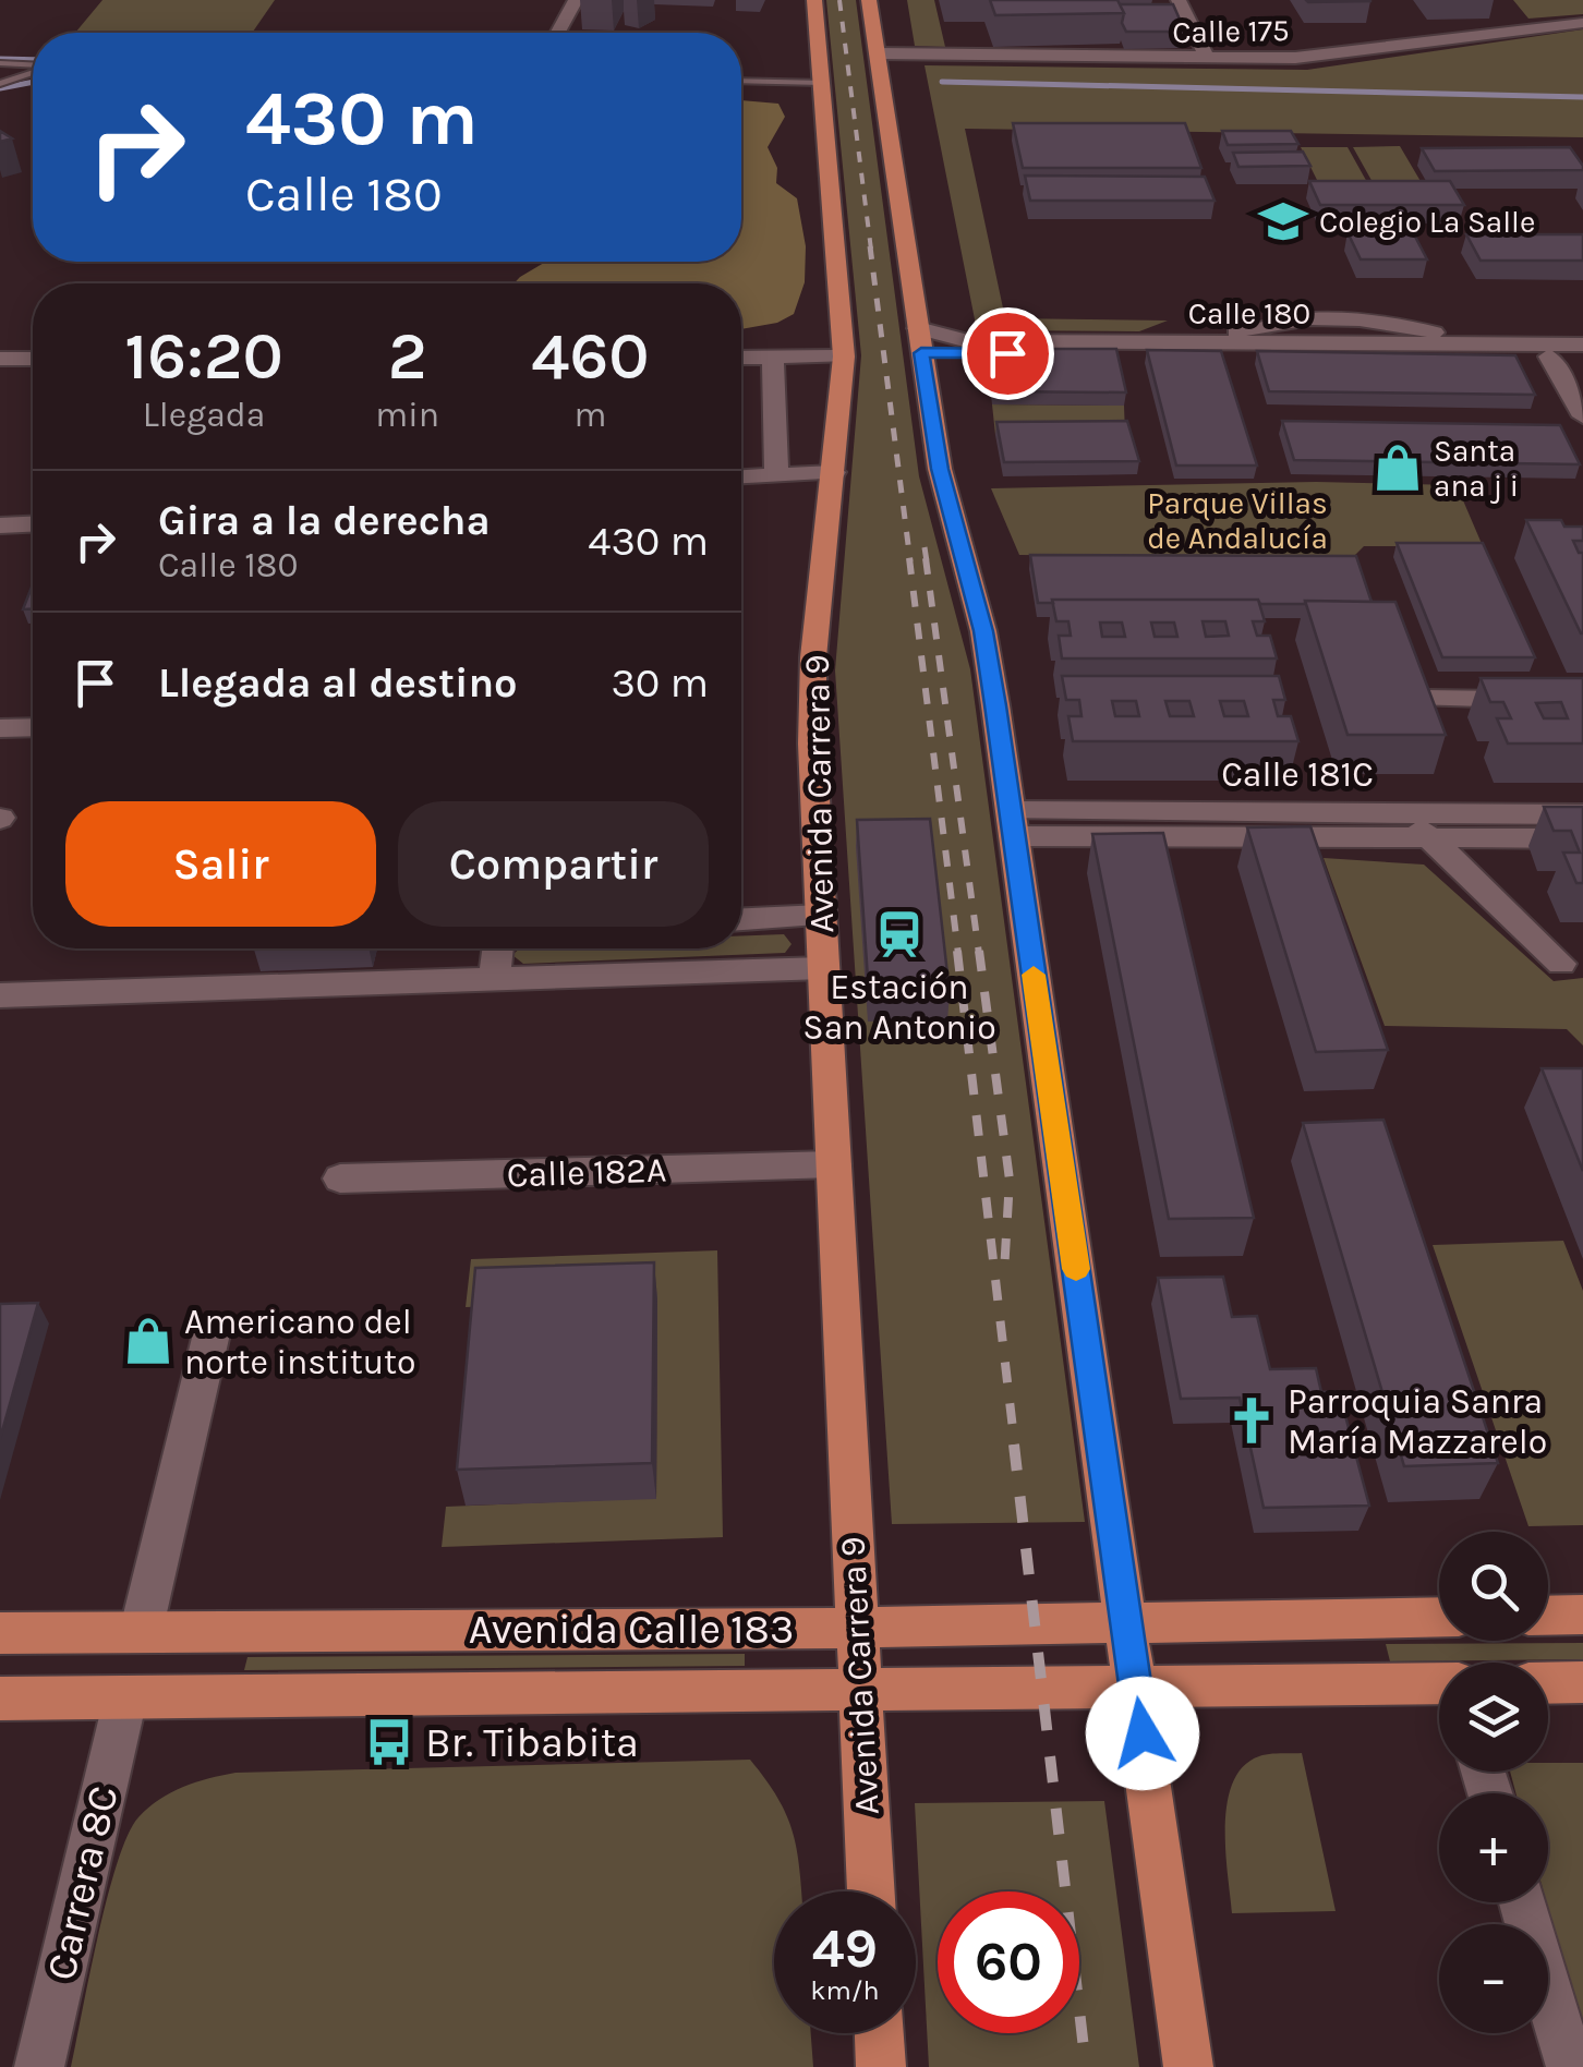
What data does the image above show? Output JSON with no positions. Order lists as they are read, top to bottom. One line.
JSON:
{"streets":{"main road":["Avenida Carrera 9","Avenida Calle 183"],"street":["Calle 175","Calle 180","Calle 181C","Calle 182A","Carrera 8C"]},"crossings":[["Avenida Carrera 9","Calle 182A"],["Avenida Carrera 9","Avenida Calle 183"],["Avenida Calle 183","Carrera 8C"]],"parks":["Parque Villas de Andalucía"],"places":{"school or university":["Colegio La Salle"],"shop":["Santa ana j i","Americano del norte instituto"],"station":["Estación San Antonio"],"church":["Parroquia Sanra María Mazzarelo"],"bus stop":["Br. Tibabita"]},"page":{"turn":["430 m","Calle 180"],"eta":["16:20","Llegada","2","min","460","m"],"list":[{"name":"Gira a la derecha","note":"Calle 180","value":"430 m"},{"name":"Llegada al destino","value":"30 m"}],"buttons":["Salir","Compartir"],"map_buttons":["+","−"],"speed":"49 km/h","limit":"60"}}
